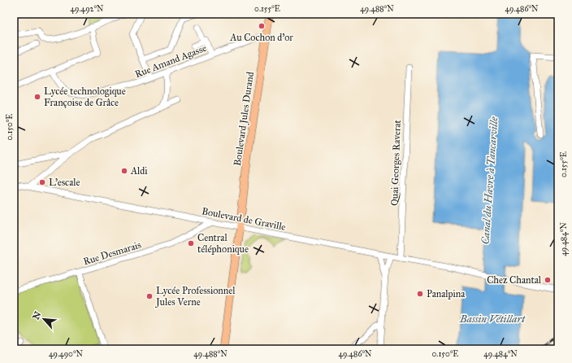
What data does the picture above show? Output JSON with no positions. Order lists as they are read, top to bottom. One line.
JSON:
{"streets":{"main road":["Boulevard Jules Durand"],"street":["Rue Amand Agasse","Quai Georges Raverat","Boulevard de Graville","Rue Desmarais"]},"crossings":[["Rue Amand Agasse","Boulevard Jules Durand"],["Boulevard Jules Durand","Boulevard de Graville"],["Quai Georges Raverat","Boulevard de Graville"],["Boulevard de Graville","Rue Desmarais"]],"water":["Canal du Havre à Tancarville","Bassin Vétillart"],"places":["Au Cochon d'or","Lycée technologique Françoise de Grâce","Aldi","L'escale","Central téléphonique","Chez Chantal","Panalpina","Lycée Professionnel Jules Verne"],"north":"top left","coordinates":["49.492°N","0.155°E","49.488°N","49.486°N","0.150°E","49.484°N","49.490°N"]}
